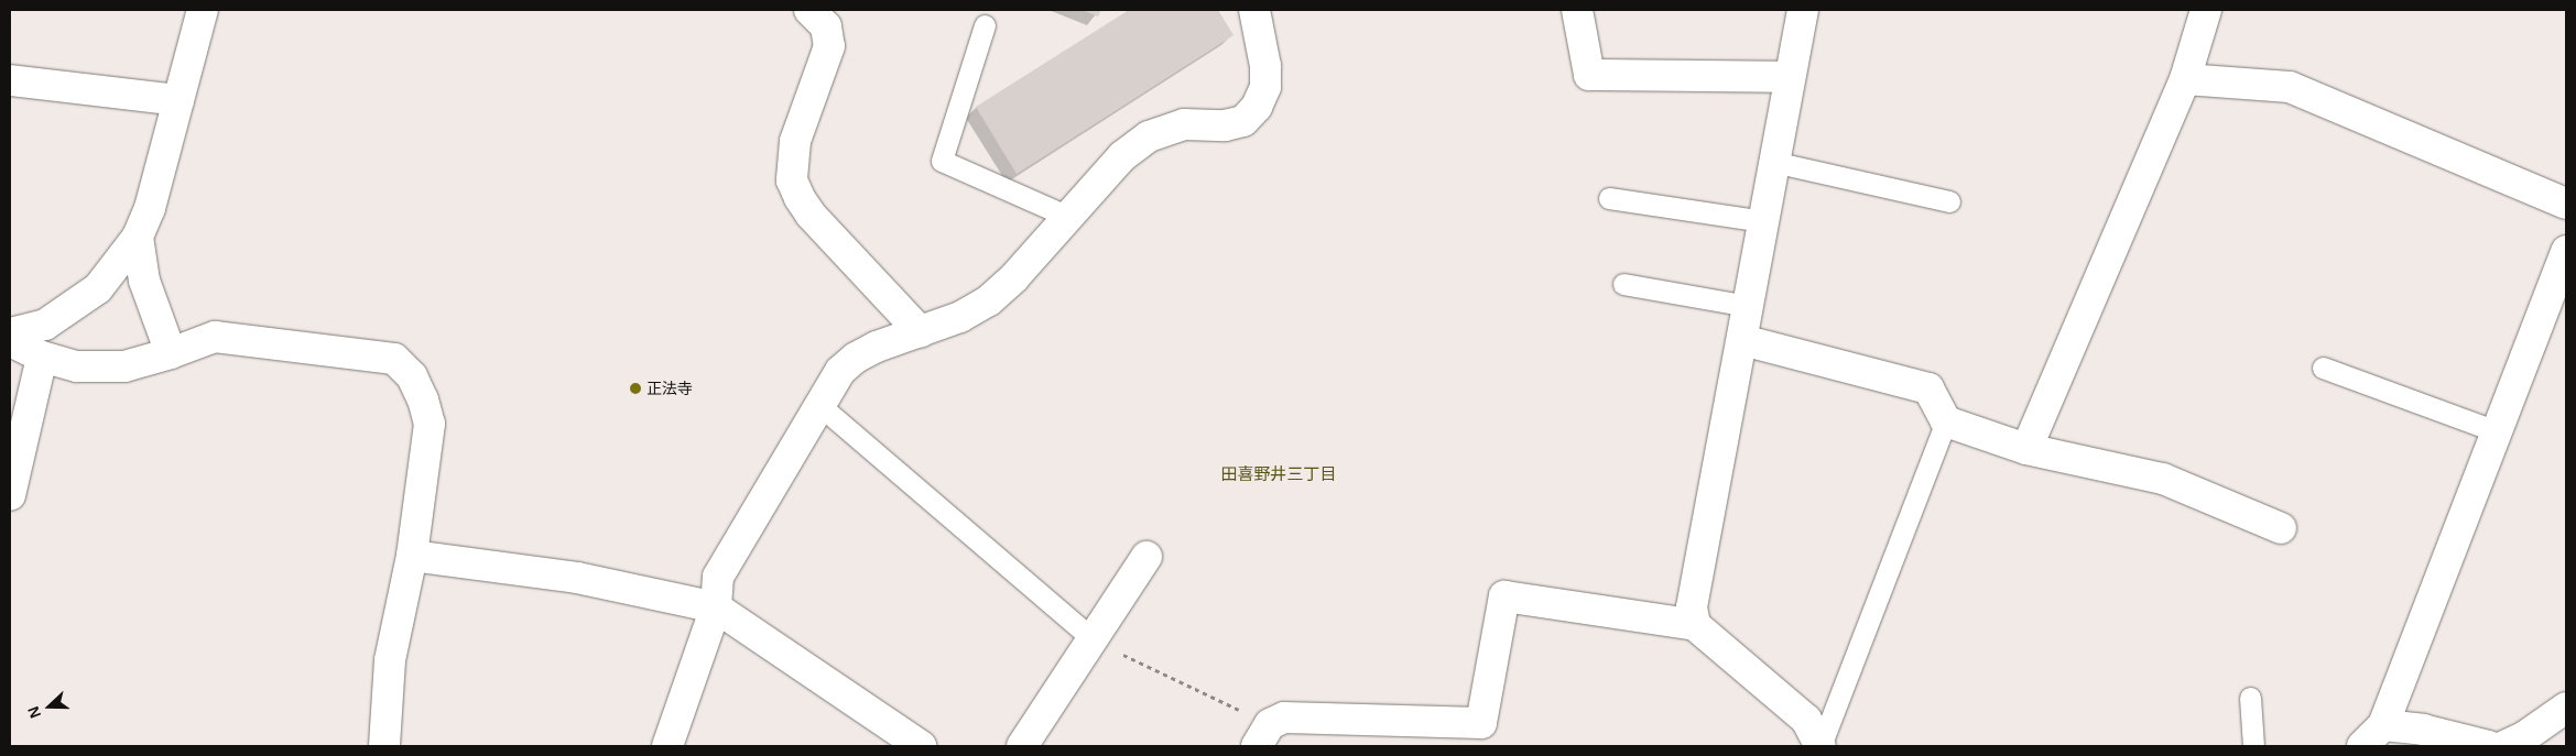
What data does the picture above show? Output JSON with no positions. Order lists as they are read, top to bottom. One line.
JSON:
{"districts":["田喜野井三丁目"],"places":["正法寺"],"north":"left"}
